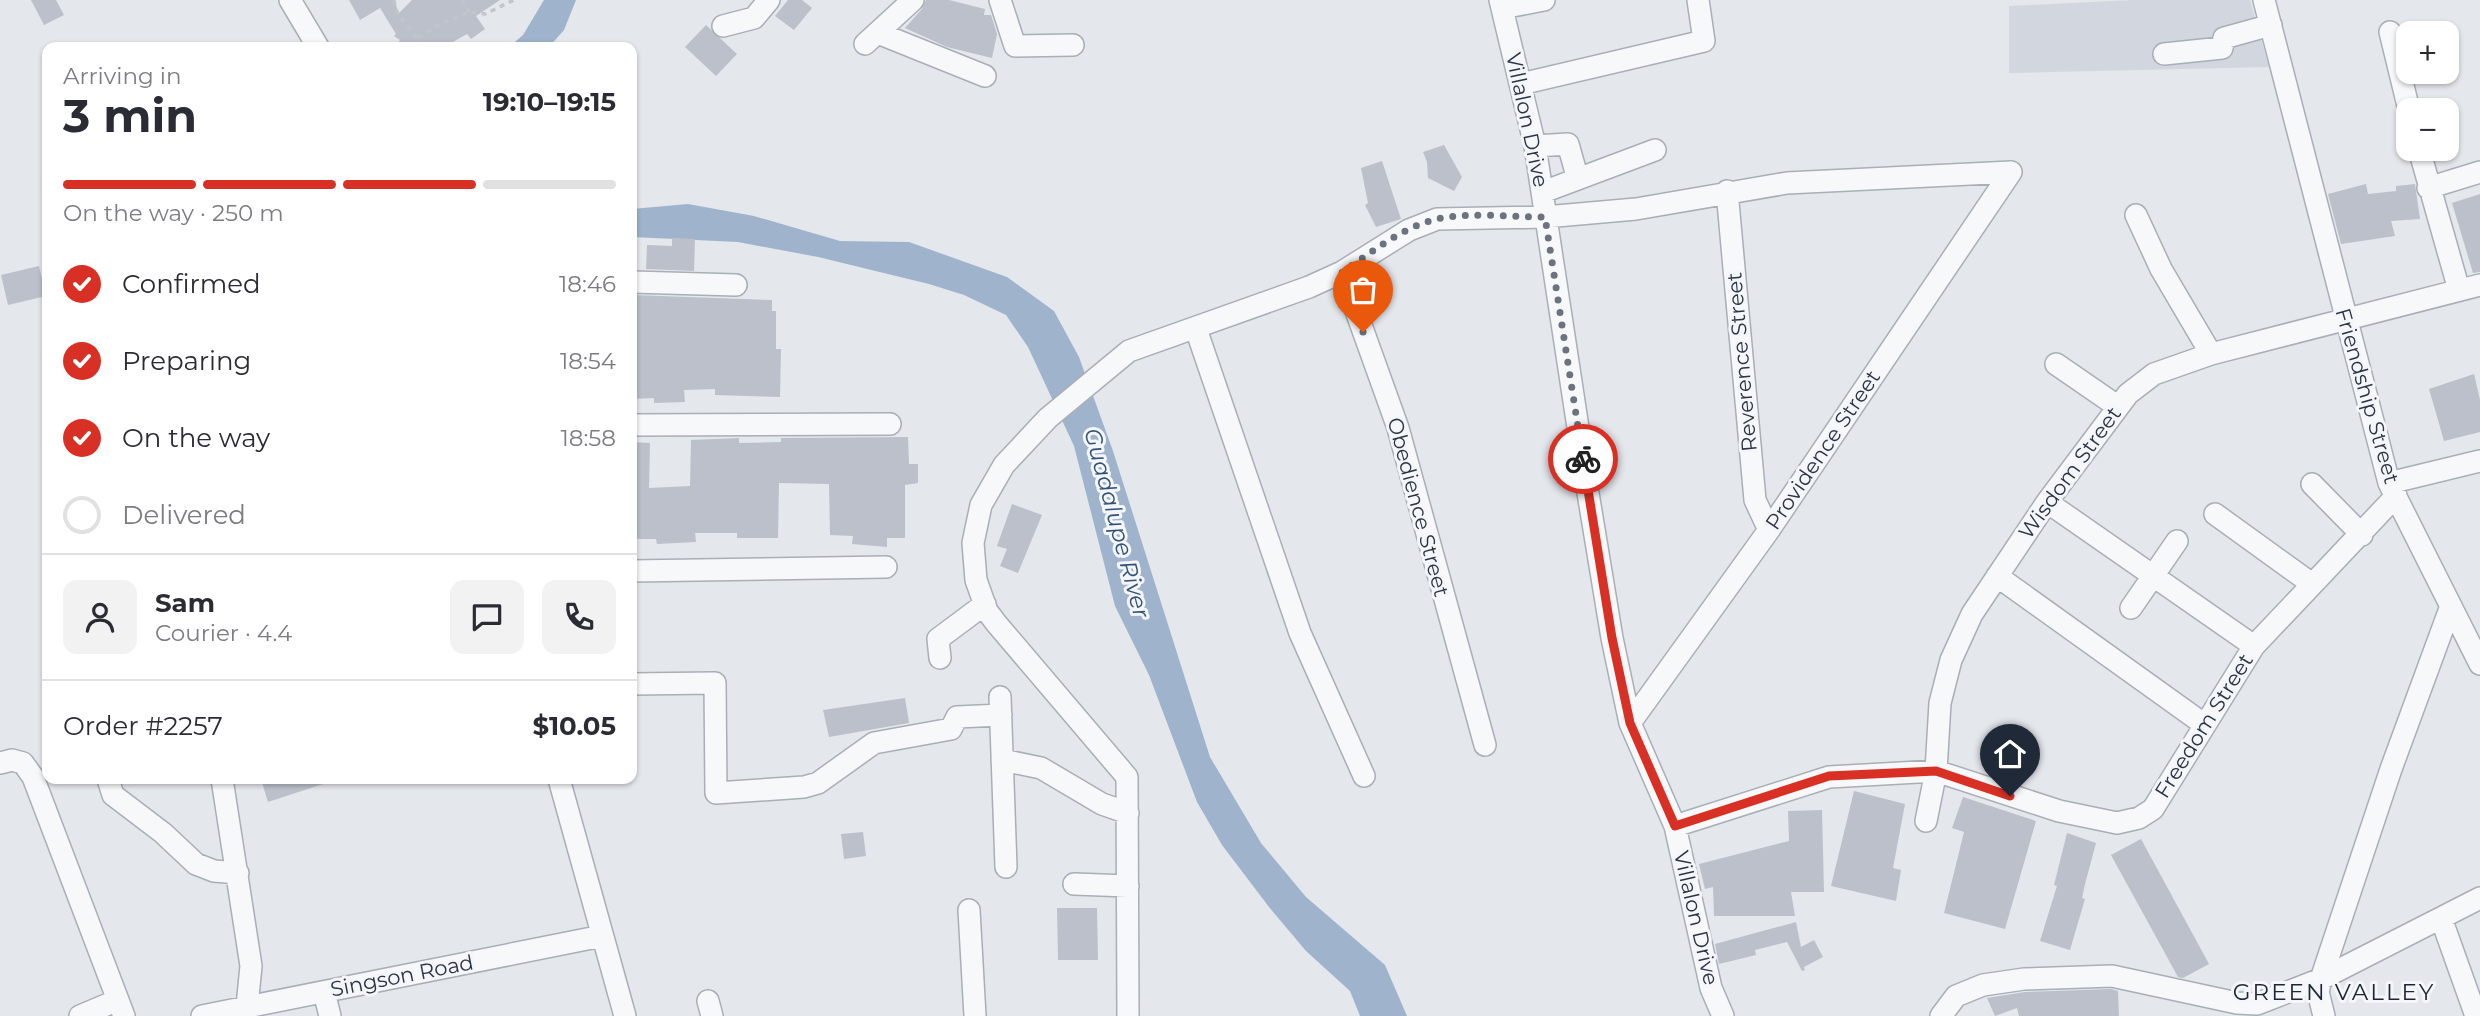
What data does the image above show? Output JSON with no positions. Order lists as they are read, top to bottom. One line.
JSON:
{"streets":{"street":["Villalon Drive","Reverence Street","Friendship Street","Providence Street","Wisdom Street","Obedience Street","Freedom Street","Singson Road"]},"crossings":[["Villalon Drive","Providence Street"],["Villalon Drive","Freedom Street"],["Reverence Street","Providence Street"],["Friendship Street","Wisdom Street"],["Friendship Street","Freedom Street"],["Wisdom Street","Freedom Street"]],"districts":["GREEN VALLEY"],"water":["Guadalupe River"],"page":{"map_buttons":["+","−"],"heading":["3 min","Arriving in","19:10–19:15"],"panel":["Sam","Courier · 4.4","Order #2257","$10.05"],"bar":"On the way · 250 m","list":[["Confirmed","18:46"],["Preparing","18:54"],["On the way","18:58"],"Delivered"]}}
